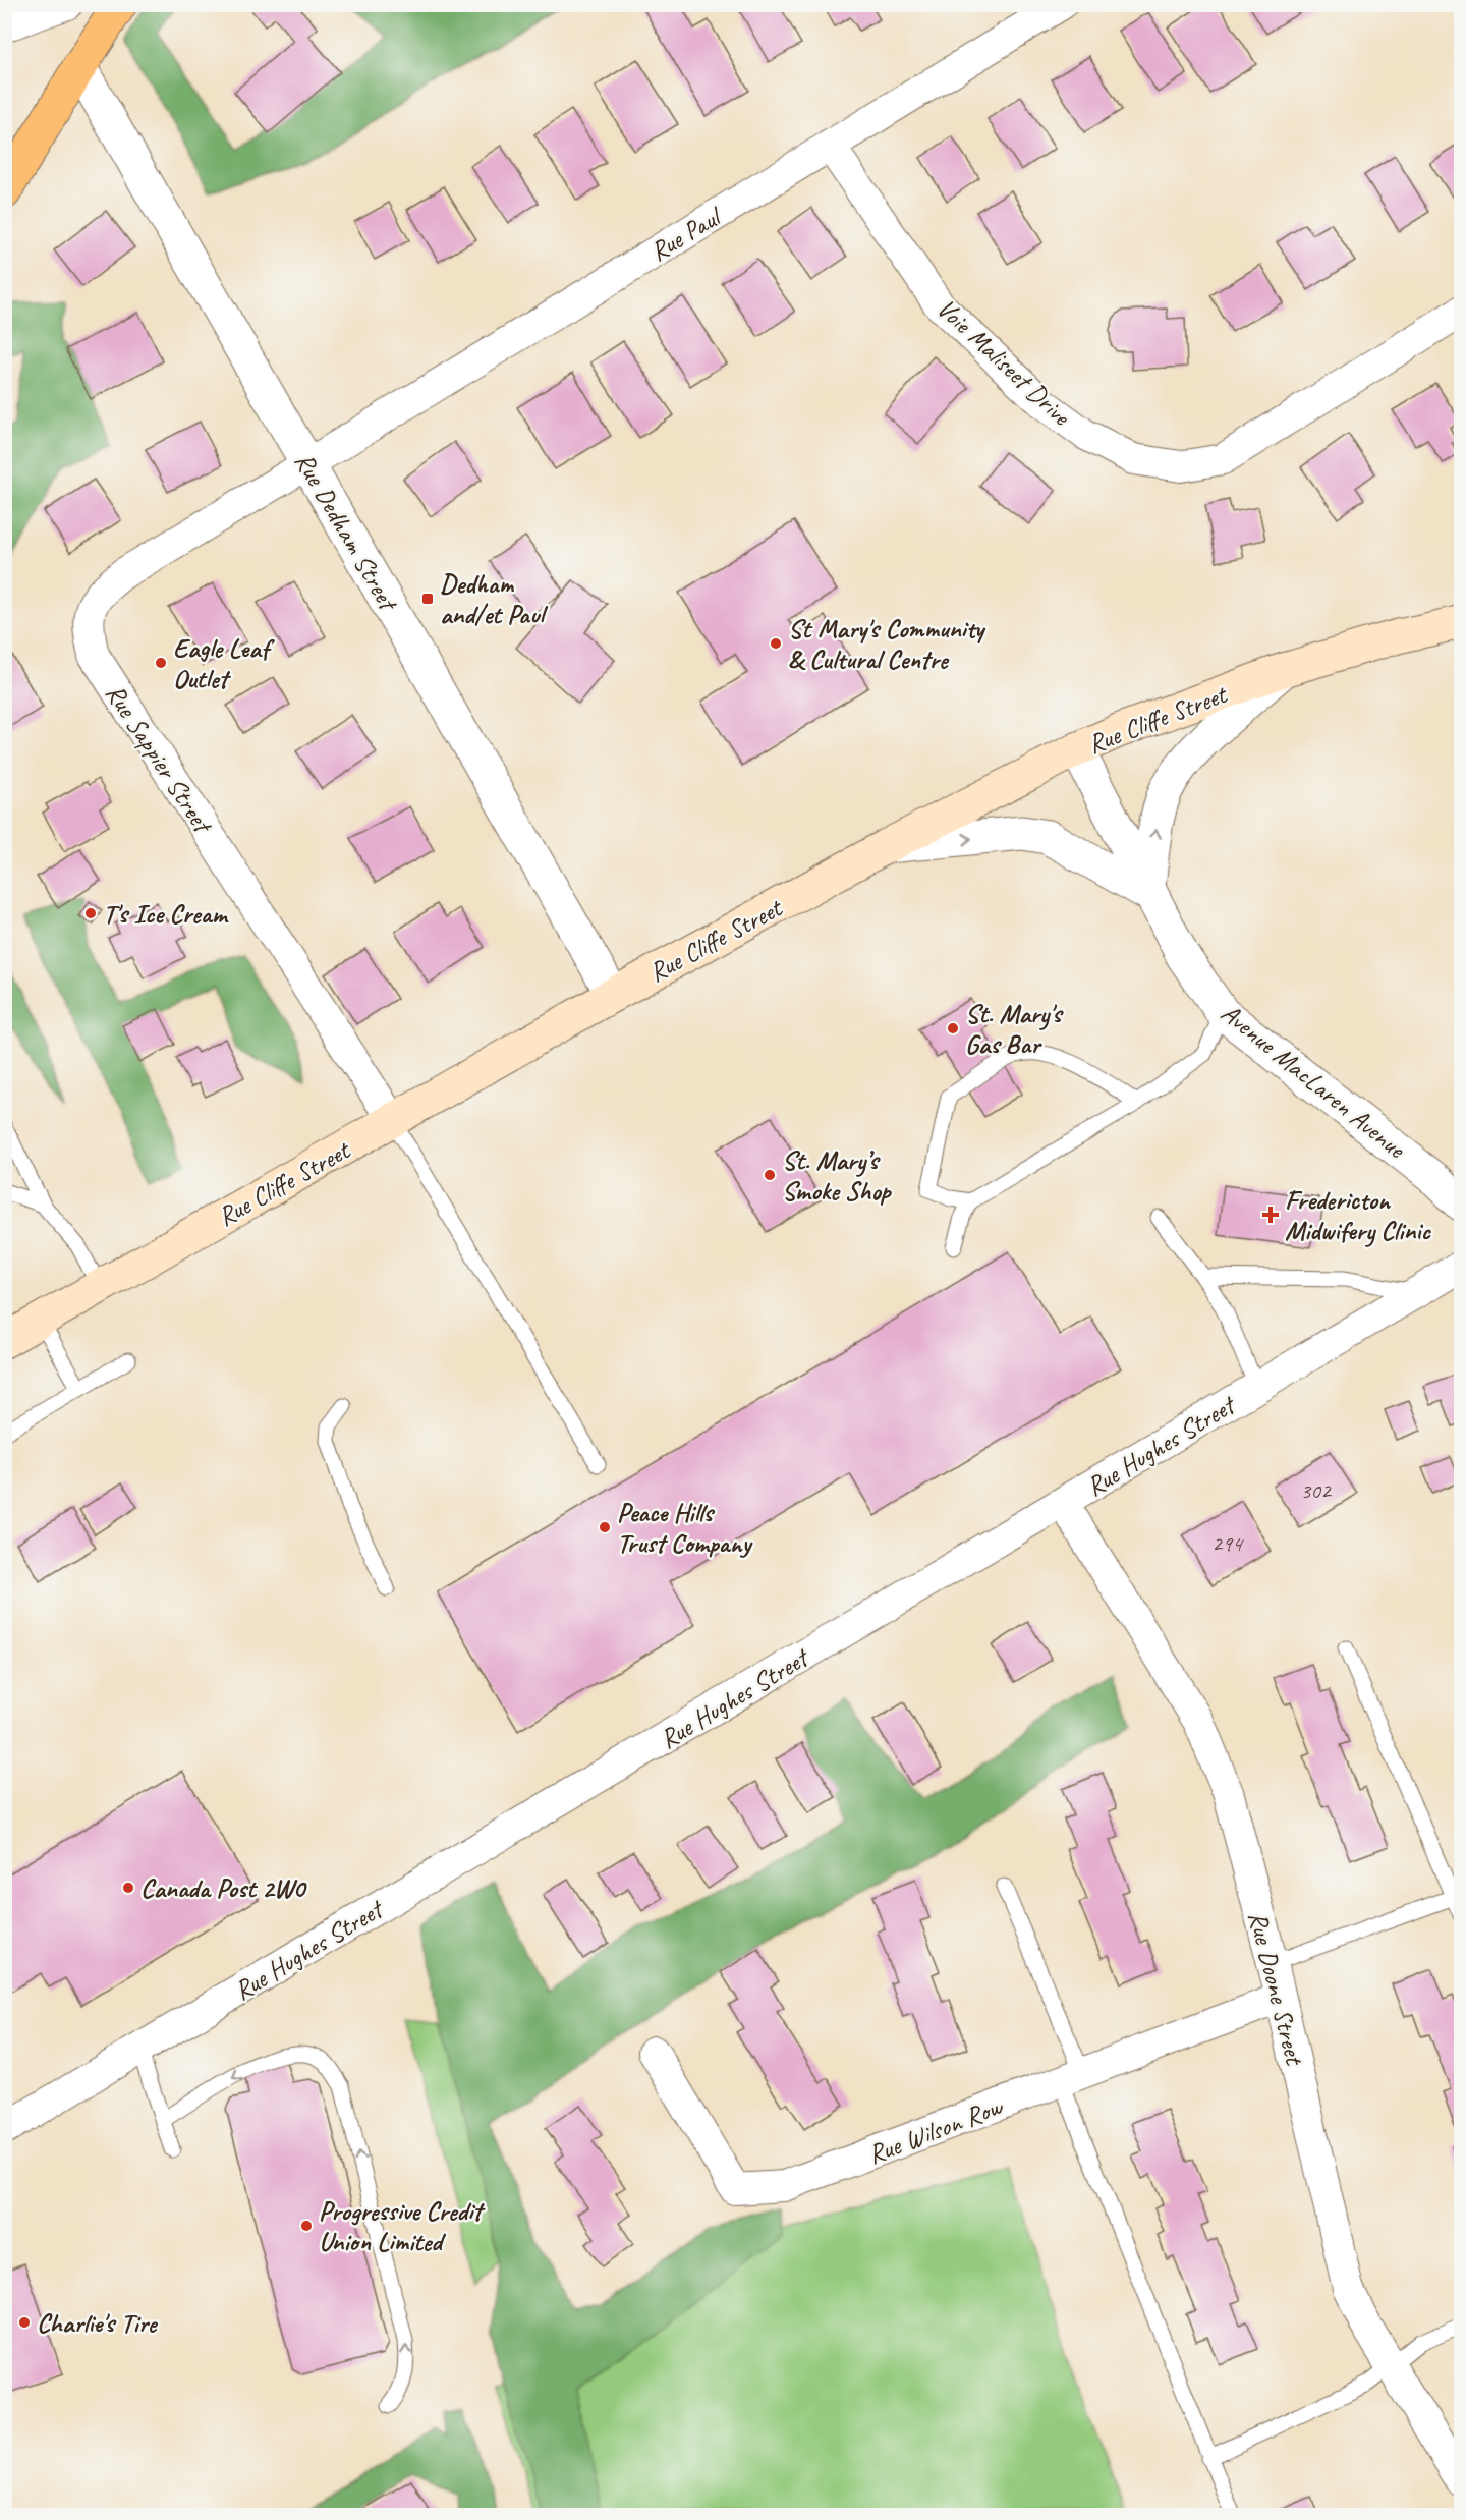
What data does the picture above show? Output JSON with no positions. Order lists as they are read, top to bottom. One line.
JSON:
{"streets":{"main road":["Rue Cliffe Street"],"street":["Rue Paul","Voie Maliseet Drive","Rue Dedham Street","Rue Sappier Street","Avenue MacLaren Avenue","Rue Hughes Street","Rue Doone Street","Rue Wilson Row"]},"crossings":[["Rue Paul","Voie Maliseet Drive"],["Rue Paul","Rue Dedham Street"],["Rue Paul","Rue Sappier Street"],["Rue Dedham Street","Rue Cliffe Street"],["Rue Dedham Street","Rue Sappier Street"],["Rue Cliffe Street","Rue Sappier Street"],["Rue Cliffe Street","Avenue MacLaren Avenue"],["Rue Hughes Street","Rue Doone Street"],["Rue Doone Street","Rue Wilson Row"]],"places":{"transit":["Dedham and/et Paul"],"other":["St Mary's Community & Cultural Centre","Eagle Leaf Outlet","T's Ice Cream","St. Mary's Gas Bar","St. Mary’s Smoke Shop","Peace Hills Trust Company","Canada Post 2W0","Progressive Credit Union Limited","Charlie's Tire"],"health":["Fredericton Midwifery Clinic"]},"house_numbers":["302","294"]}
